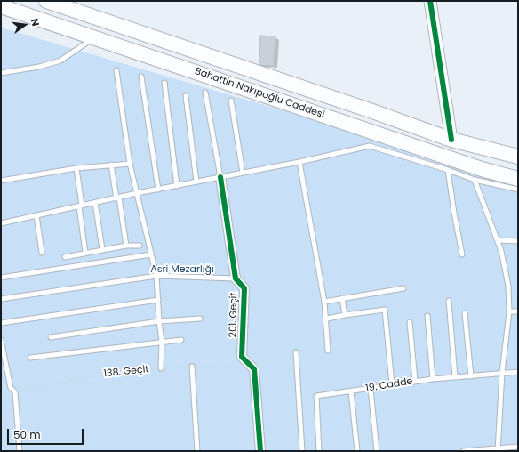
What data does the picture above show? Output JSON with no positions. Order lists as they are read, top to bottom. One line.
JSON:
{"streets":{"main road":["Bahattin Nakıpoğlu Caddesi"],"street":["201. Geçit"],"lane":["19. Cadde"],"path":["138. Geçit"]},"crossings":[["201. Geçit","138. Geçit"]],"parks":["Asri Mezarlığı"],"scale_bar":"50 m","north":"right"}
